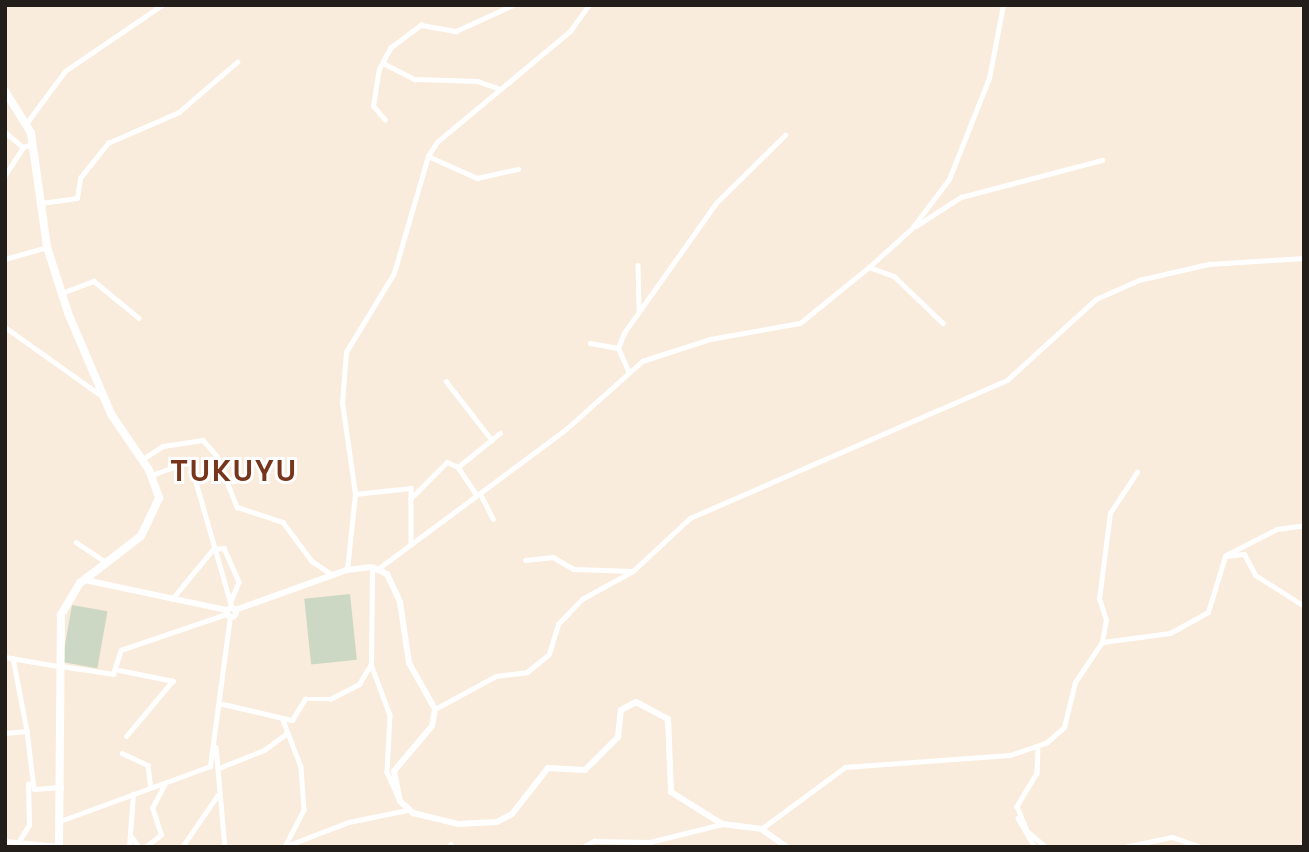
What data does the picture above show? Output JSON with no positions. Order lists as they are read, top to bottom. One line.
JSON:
{"districts":["TUKUYU"]}
